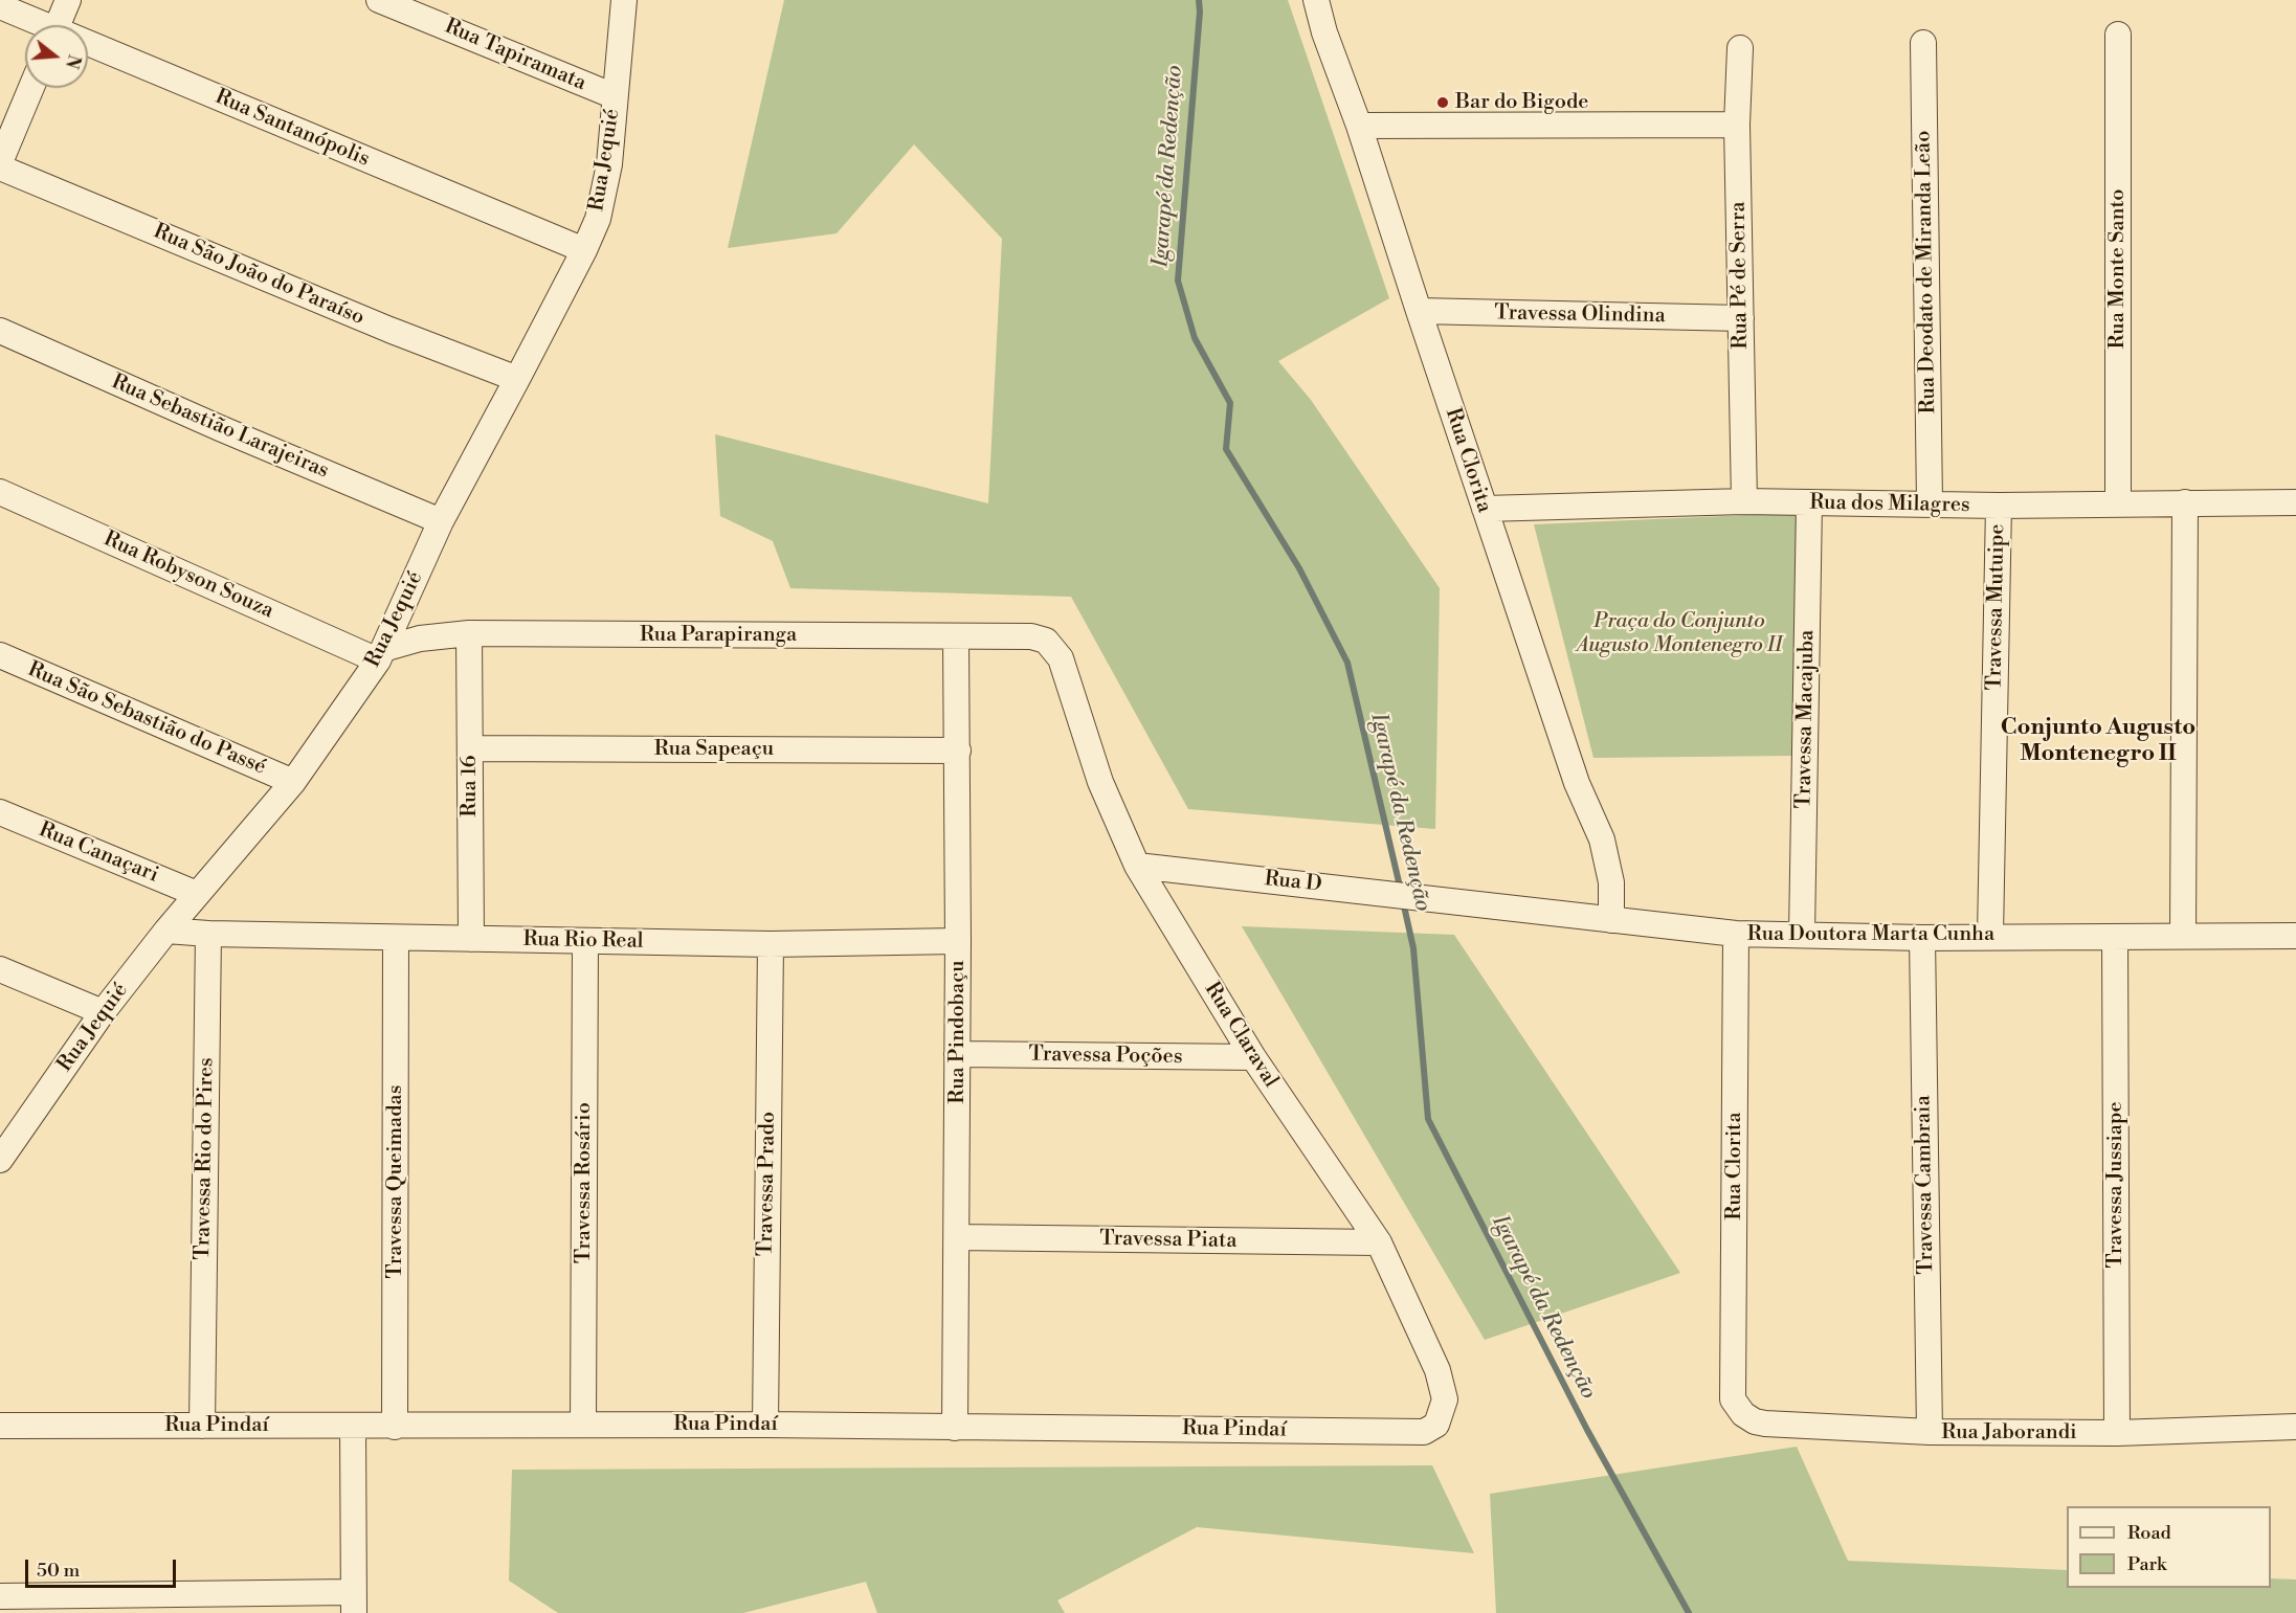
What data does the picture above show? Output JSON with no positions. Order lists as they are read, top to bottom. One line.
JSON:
{"streets":{"street":["Rua Tapiramata","Rua Santanópolis","Rua Jequié","Rua Monte Santo","Rua Deodato de Miranda Leão","Rua São João do Paraíso","Rua Pé de Serra","Travessa Olindina","Rua Sebastião Larajeiras","Rua Clorita","Rua dos Milagres","Rua Robyson Souza","Travessa Mutuipe","Rua Parapiranga","Rua São Sebastião do Passé","Travessa Macajuba","Rua Sapeaçu","Rua 16","Rua Canaçari","Rua D","Rua Doutora Marta Cunha","Rua Rio Real","Rua Pindobaçu","Rua Claraval","Travessa Poções","Travessa Rio do Pires","Travessa Queimadas","Travessa Rosário","Travessa Prado","Travessa Cambraia","Travessa Jussiape","Travessa Piata","Rua Pindaí","Rua Jaborandi"]},"crossings":[["Rua Tapiramata","Rua Jequié"],["Rua Santanópolis","Rua Jequié"],["Rua Jequié","Rua São João do Paraíso"],["Rua Jequié","Rua Sebastião Larajeiras"],["Rua Jequié","Rua Robyson Souza"],["Rua Jequié","Rua Parapiranga"],["Rua Jequié","Rua São Sebastião do Passé"],["Rua Jequié","Rua Canaçari"],["Rua Monte Santo","Rua dos Milagres"],["Rua Deodato de Miranda Leão","Rua dos Milagres"],["Rua Pé de Serra","Travessa Olindina"],["Rua Pé de Serra","Rua dos Milagres"],["Travessa Olindina","Rua Clorita"],["Rua Clorita","Rua dos Milagres"],["Rua Clorita","Rua Doutora Marta Cunha"],["Rua Clorita","Rua Jaborandi"],["Rua dos Milagres","Travessa Mutuipe"],["Rua dos Milagres","Travessa Macajuba"],["Rua Robyson Souza","Rua Parapiranga"],["Travessa Mutuipe","Rua Doutora Marta Cunha"],["Rua Parapiranga","Rua 16"],["Rua Parapiranga","Rua Pindobaçu"],["Rua Parapiranga","Rua Claraval"],["Travessa Macajuba","Rua Doutora Marta Cunha"],["Rua Sapeaçu","Rua 16"],["Rua Sapeaçu","Rua Pindobaçu"],["Rua 16","Rua Rio Real"],["Rua D","Rua Doutora Marta Cunha"],["Rua D","Rua Claraval"],["Rua Doutora Marta Cunha","Travessa Cambraia"],["Rua Doutora Marta Cunha","Travessa Jussiape"],["Rua Rio Real","Rua Pindobaçu"],["Rua Rio Real","Travessa Rio do Pires"],["Rua Rio Real","Travessa Queimadas"],["Rua Rio Real","Travessa Rosário"],["Rua Rio Real","Travessa Prado"],["Rua Pindobaçu","Travessa Poções"],["Rua Pindobaçu","Travessa Piata"],["Rua Pindobaçu","Rua Pindaí"],["Rua Claraval","Travessa Poções"],["Rua Claraval","Travessa Piata"],["Rua Claraval","Rua Pindaí"],["Travessa Rio do Pires","Rua Pindaí"],["Travessa Queimadas","Rua Pindaí"],["Travessa Rosário","Rua Pindaí"],["Travessa Prado","Rua Pindaí"],["Travessa Cambraia","Rua Jaborandi"],["Travessa Jussiape","Rua Jaborandi"]],"districts":["Conjunto Augusto Montenegro II"],"water":["Igarapé da Redenção"],"parks":["Praça do Conjunto Augusto Montenegro II"],"places":["Bar do Bigode"],"legend":["Road","Park"],"scale_bar":"50 m","north":"right"}
